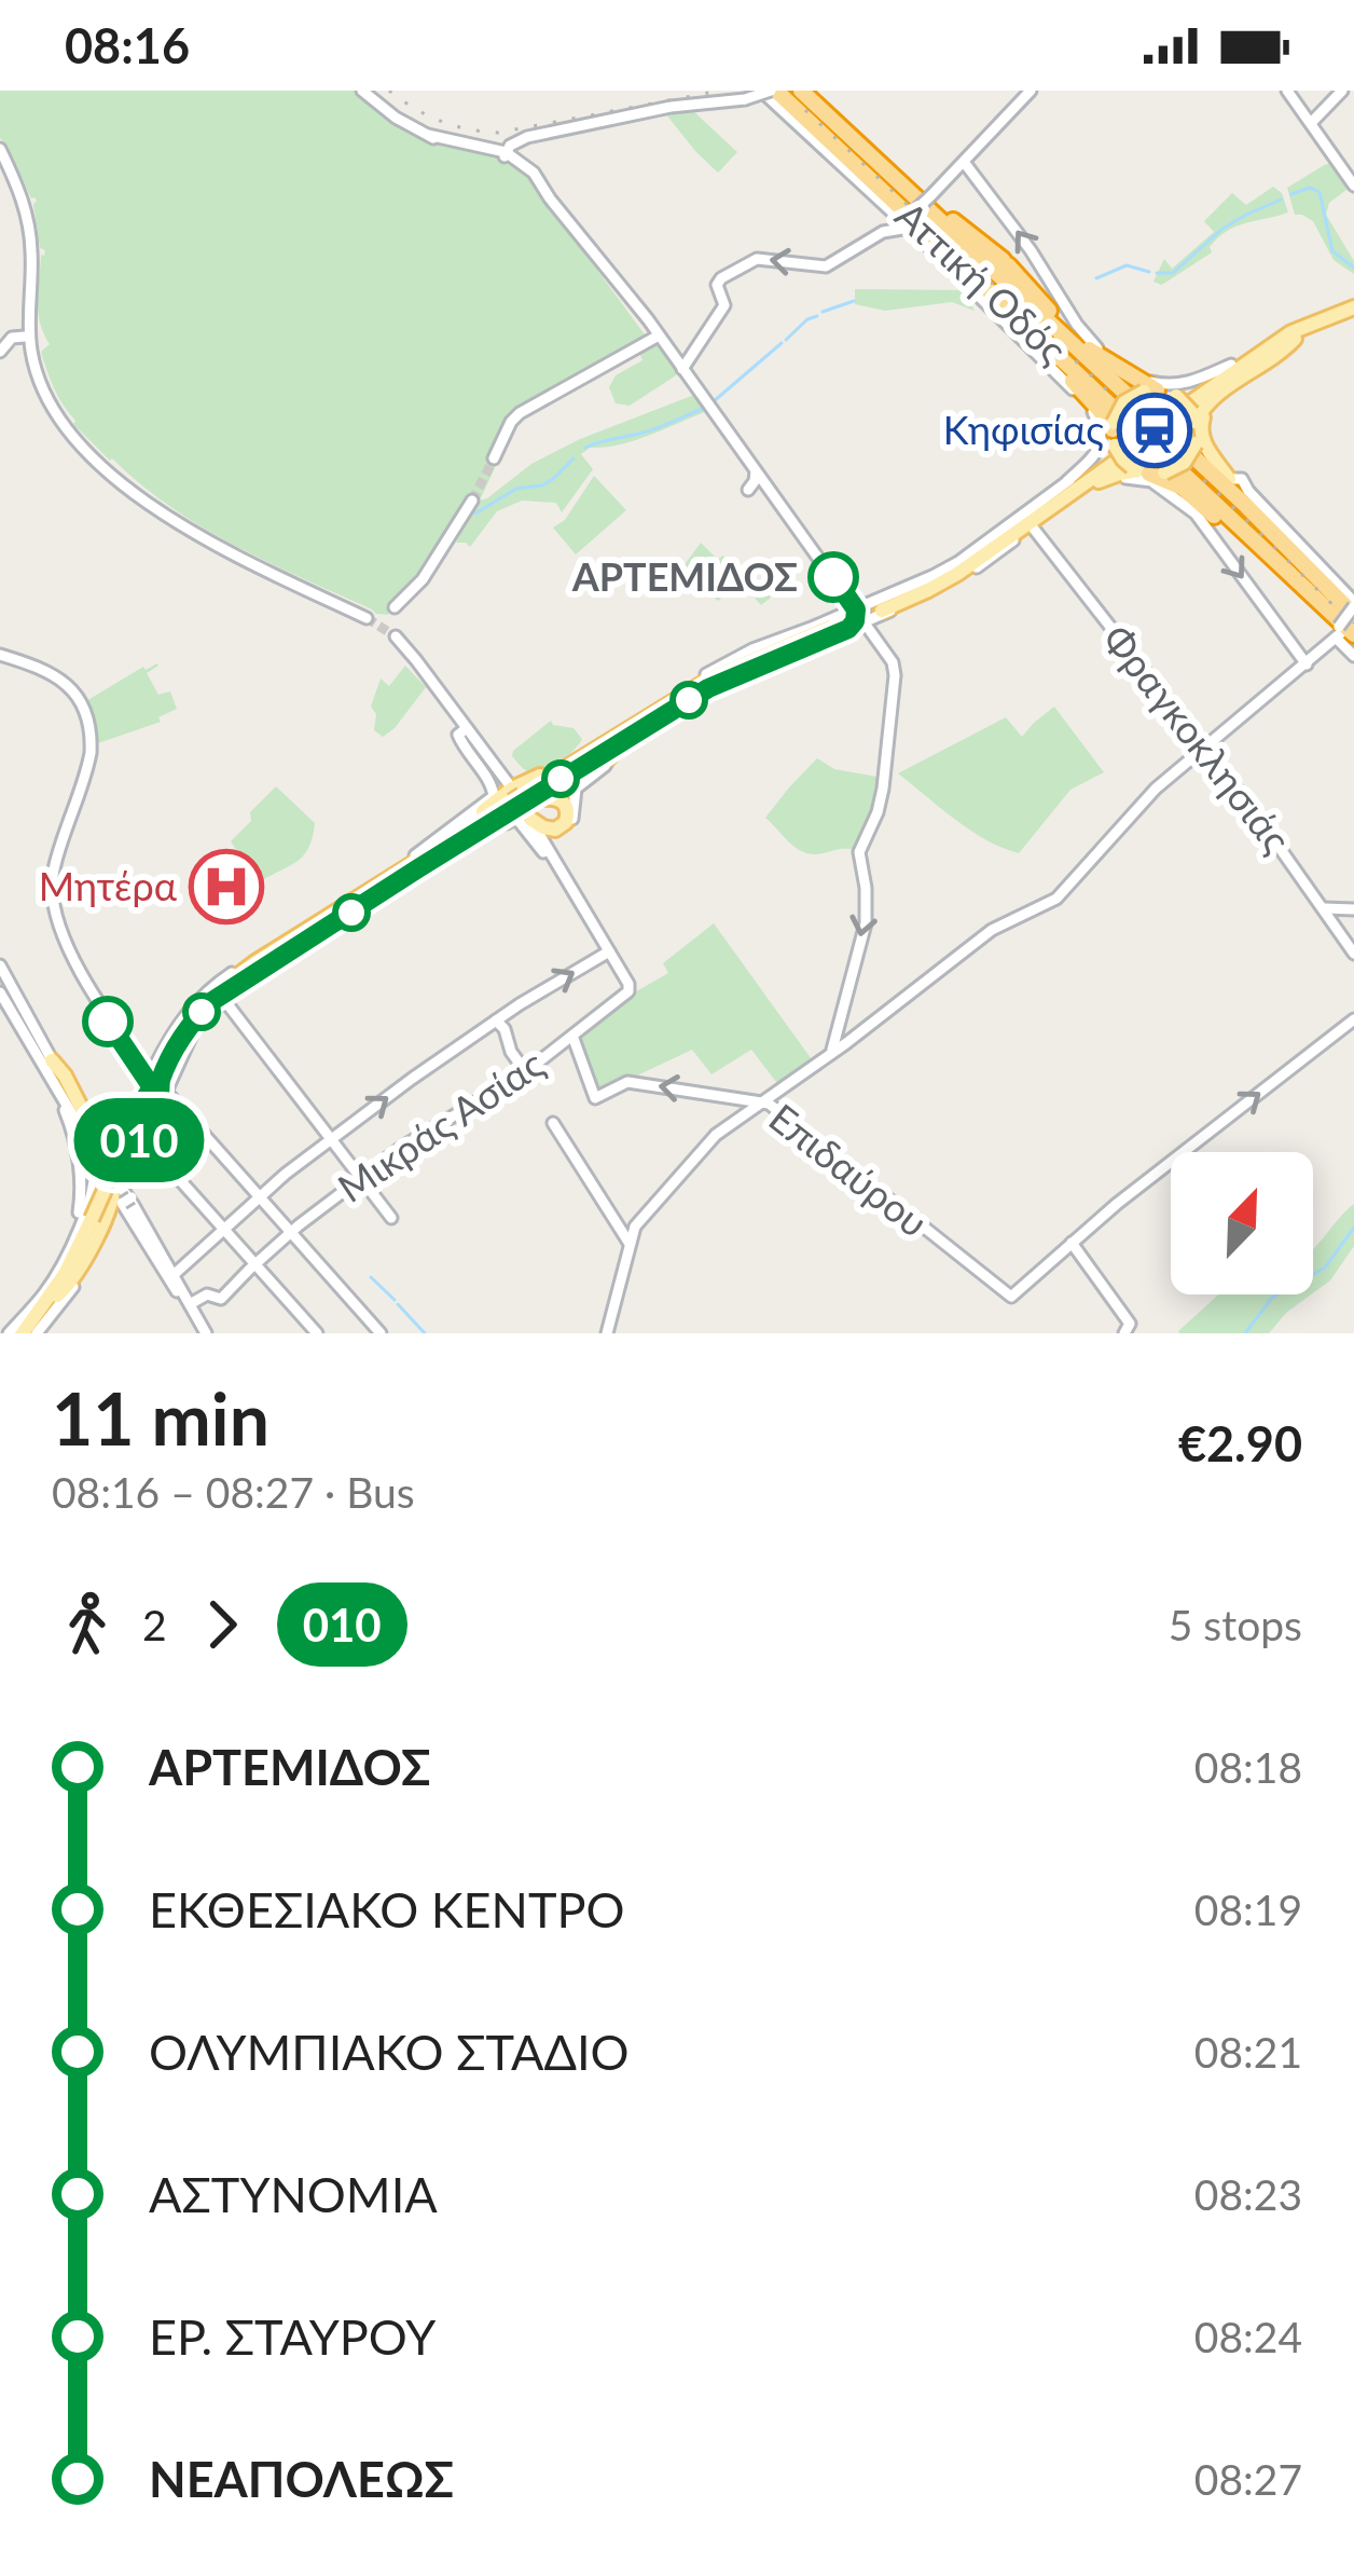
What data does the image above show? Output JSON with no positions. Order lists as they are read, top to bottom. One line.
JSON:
{"streets":{"highway":["Αττική Οδός"],"street":["Φραγκοκλησιάς","Μικράς Ασίας","Επιδαύρου"]},"crossings":[["Μικράς Ασίας","Επιδαύρου"]],"places":{"station":["Κηφισίας"],"other":["ΑΡΤΕΜΙΔΟΣ"],"hospital":["Μητέρα"]},"lines":["bus line 010"],"north":"top right","page":{"status":"08:16","on_map":"010","heading":["11 min","08:16 – 08:27 · Bus","€2.90"],"legs":["2","010","5 stops"],"list":[{"name":"ΑΡΤΕΜΙΔΟΣ","value":"08:18"},{"name":"ΕΚΘΕΣΙΑΚΟ ΚΕΝΤΡΟ","value":"08:19"},{"name":"ΟΛΥΜΠΙΑΚΟ ΣΤΑΔΙΟ","value":"08:21"},{"name":"ΑΣΤΥΝΟΜΙΑ","value":"08:23"},{"name":"ΕΡ. ΣΤΑΥΡΟΥ","value":"08:24"},{"name":"ΝΕΑΠΟΛΕΩΣ","value":"08:27"}]}}
